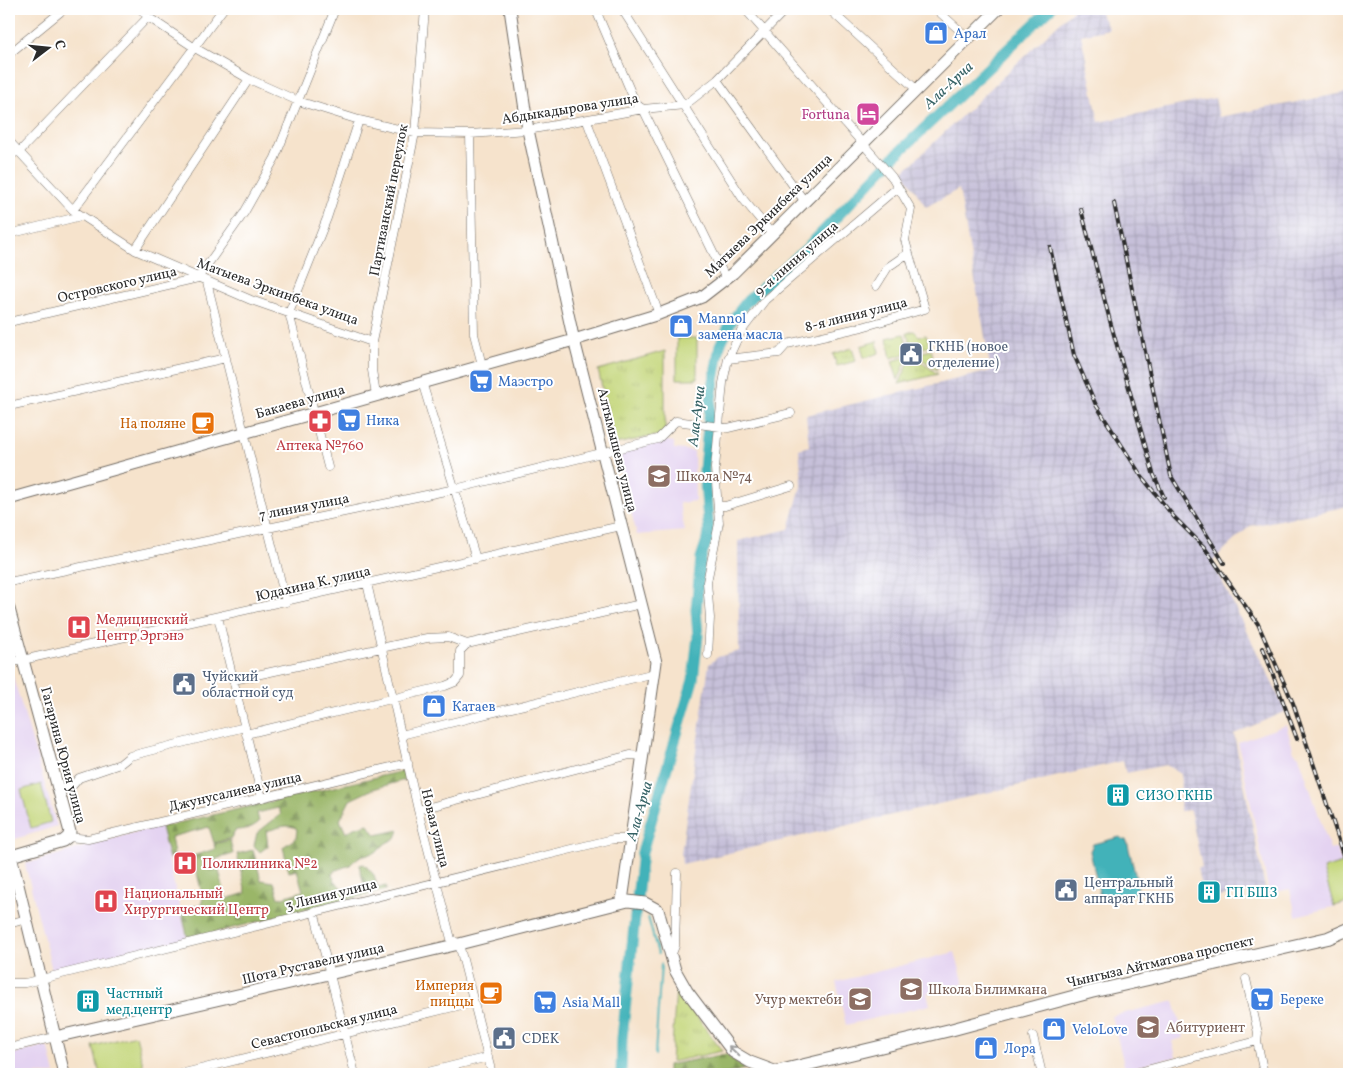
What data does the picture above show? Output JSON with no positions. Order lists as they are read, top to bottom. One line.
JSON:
{"streets":{"main road":["Матыева Эркинбека улица","Бакаева улица","Алтымышева улица","Гагарина Юрия улица","Чынгыза Айтматова проспект","Шота Руставели улица"],"street":["Абдыкадырова улица","Партизанский переулок","9-я линия улица","Островского улица","8-я линия улица","7 линия улица","Юдахина К. улица","Джунусалиева улица","Новая улица","3 Линия улица","Севастопольская улица"]},"crossings":[["Абдыкадырова улица","Партизанский переулок"],["Абдыкадырова улица","Островского улица"],["Абдыкадырова улица","Алтымышева улица"],["Партизанский переулок","Матыева Эркинбека улица"],["Партизанский переулок","Бакаева улица"],["Матыева Эркинбека улица","Островского улица"],["Матыева Эркинбека улица","Бакаева улица"],["Матыева Эркинбека улица","Алтымышева улица"],["9-я линия улица","8-я линия улица"],["9-я линия улица","7 линия улица"],["Алтымышева улица","7 линия улица"],["Алтымышева улица","Юдахина К. улица"],["Алтымышева улица","3 Линия улица"],["Алтымышева улица","Шота Руставели улица"],["Юдахина К. улица","Гагарина Юрия улица"],["Юдахина К. улица","Новая улица"],["Гагарина Юрия улица","Джунусалиева улица"],["Гагарина Юрия улица","3 Линия улица"],["Гагарина Юрия улица","Шота Руставели улица"],["Джунусалиева улица","Новая улица"],["Новая улица","3 Линия улица"],["Новая улица","Шота Руставели улица"],["Новая улица","Севастопольская улица"]],"water":["Ала-Арча"],"places":{"shop":["Арал","Mannol замена масла","Катаев","VeloLove","Лора"],"hotel":["Fortuna"],"public building":["ГКНБ (новое отделение)","Чуйский областной суд","Центральный аппарат ГКНБ","CDEK"],"supermarket":["Маэстро","Ника","Береке","Asia Mall"],"pharmacy":["Аптека №760"],"cafe":["На поляне","Империя пиццы"],"school or university":["Школа №74","Школа Билимкана","Учур мектеби","Абитуриент"],"hospital":["Медицинский Центр Эргэнэ","Поликлиника №2","Национальный Хирургический Центр"],"building":["СИЗО ГКНБ","ГП БШЗ","Частный мед.центр"]},"north":"right"}
